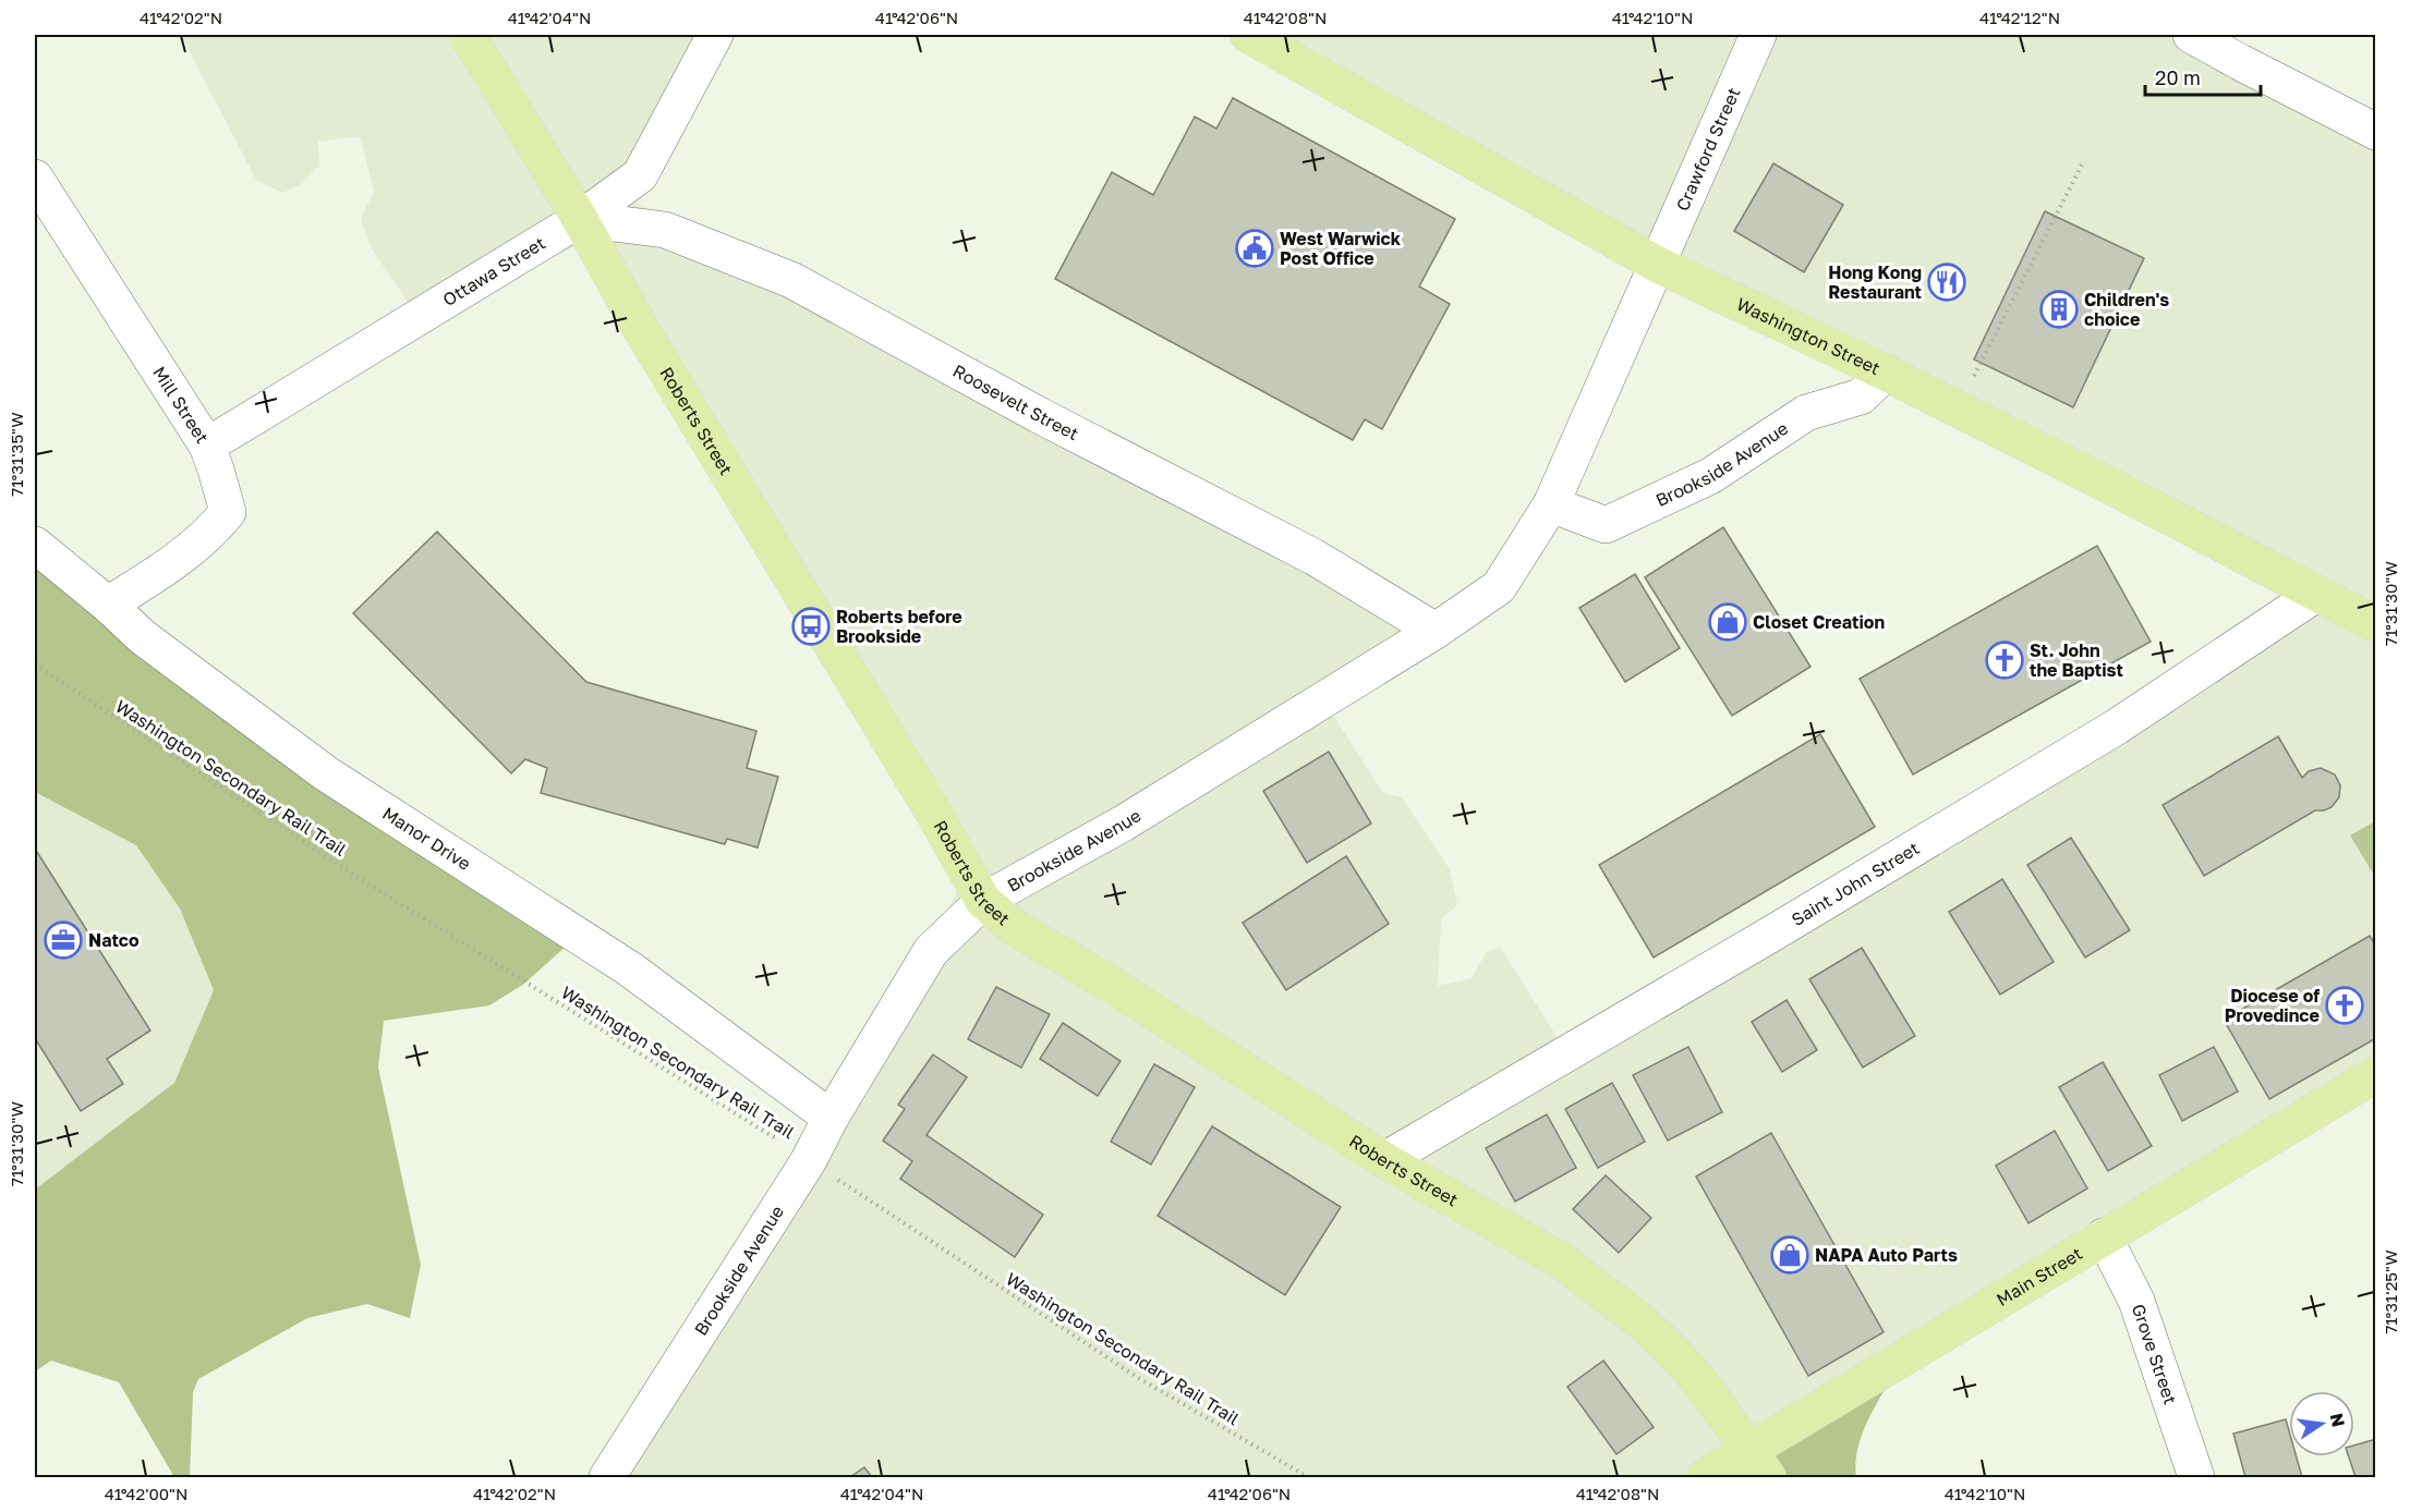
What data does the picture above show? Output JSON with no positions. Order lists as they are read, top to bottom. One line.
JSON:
{"streets":{"main road":["Washington Street","Roberts Street","Main Street"],"street":["Crawford Street","Ottawa Street","Roosevelt Street","Mill Street","Brookside Avenue","Manor Drive","Saint John Street","Grove Street"],"path":["Washington Secondary Rail Trail"]},"crossings":[["Crawford Street","Washington Street"],["Crawford Street","Brookside Avenue"],["Ottawa Street","Roosevelt Street"],["Ottawa Street","Mill Street"],["Ottawa Street","Roberts Street"],["Washington Street","Brookside Avenue"],["Washington Street","Saint John Street"],["Roosevelt Street","Roberts Street"],["Roosevelt Street","Brookside Avenue"],["Mill Street","Manor Drive"],["Roberts Street","Brookside Avenue"],["Roberts Street","Saint John Street"],["Roberts Street","Main Street"],["Brookside Avenue","Washington Secondary Rail Trail"],["Brookside Avenue","Manor Drive"],["Main Street","Grove Street"]],"places":{"public building":["West Warwick Post Office"],"restaurant":["Hong Kong Restaurant"],"building":["Children's choice"],"shop":["Closet Creation","NAPA Auto Parts"],"bus stop":["Roberts before Brookside"],"church":["St. John the Baptist","Diocese of Provedince"],"office":["Natco"]},"scale_bar":"20 m","north":"right","coordinates":["41°42'02\"N","41°42'04\"N","41°42'06\"N","41°42'08\"N","41°42'10\"N","41°42'12\"N","71°31'35\"W","71°31'30\"W","71°31'25\"W","41°42'00\"N"]}
